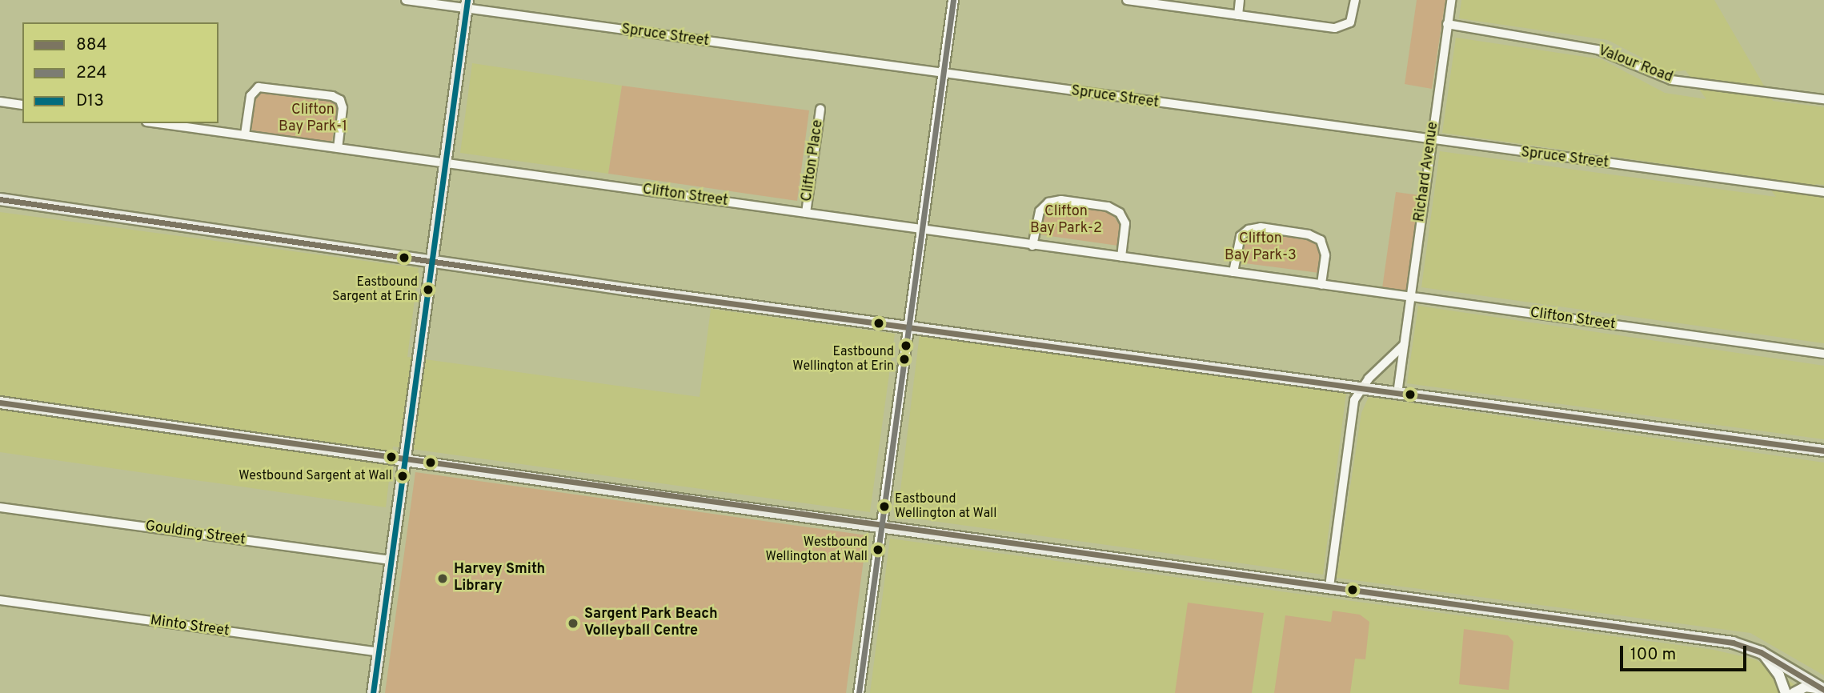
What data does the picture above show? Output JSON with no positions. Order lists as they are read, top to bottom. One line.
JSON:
{"streets":{"street":["Spruce Street","Valour Road","Clifton Place","Richard Avenue","Clifton Street","Goulding Street","Minto Street"]},"crossings":[["Spruce Street","Richard Avenue"],["Valour Road","Richard Avenue"],["Clifton Place","Clifton Street"],["Richard Avenue","Clifton Street"]],"parks":["Clifton Bay Park-1","Clifton Bay Park-2","Clifton Bay Park-3"],"places":["Eastbound Sargent at Erin","Eastbound Wellington at Erin","Westbound Sargent at Wall","Eastbound Wellington at Wall","Westbound Wellington at Wall","Harvey Smith Library","Sargent Park Beach Volleyball Centre"],"lines":["transit line 224","transit line D13","transit line 884"],"legend":["884","224","D13"],"scale_bar":"100 m"}
